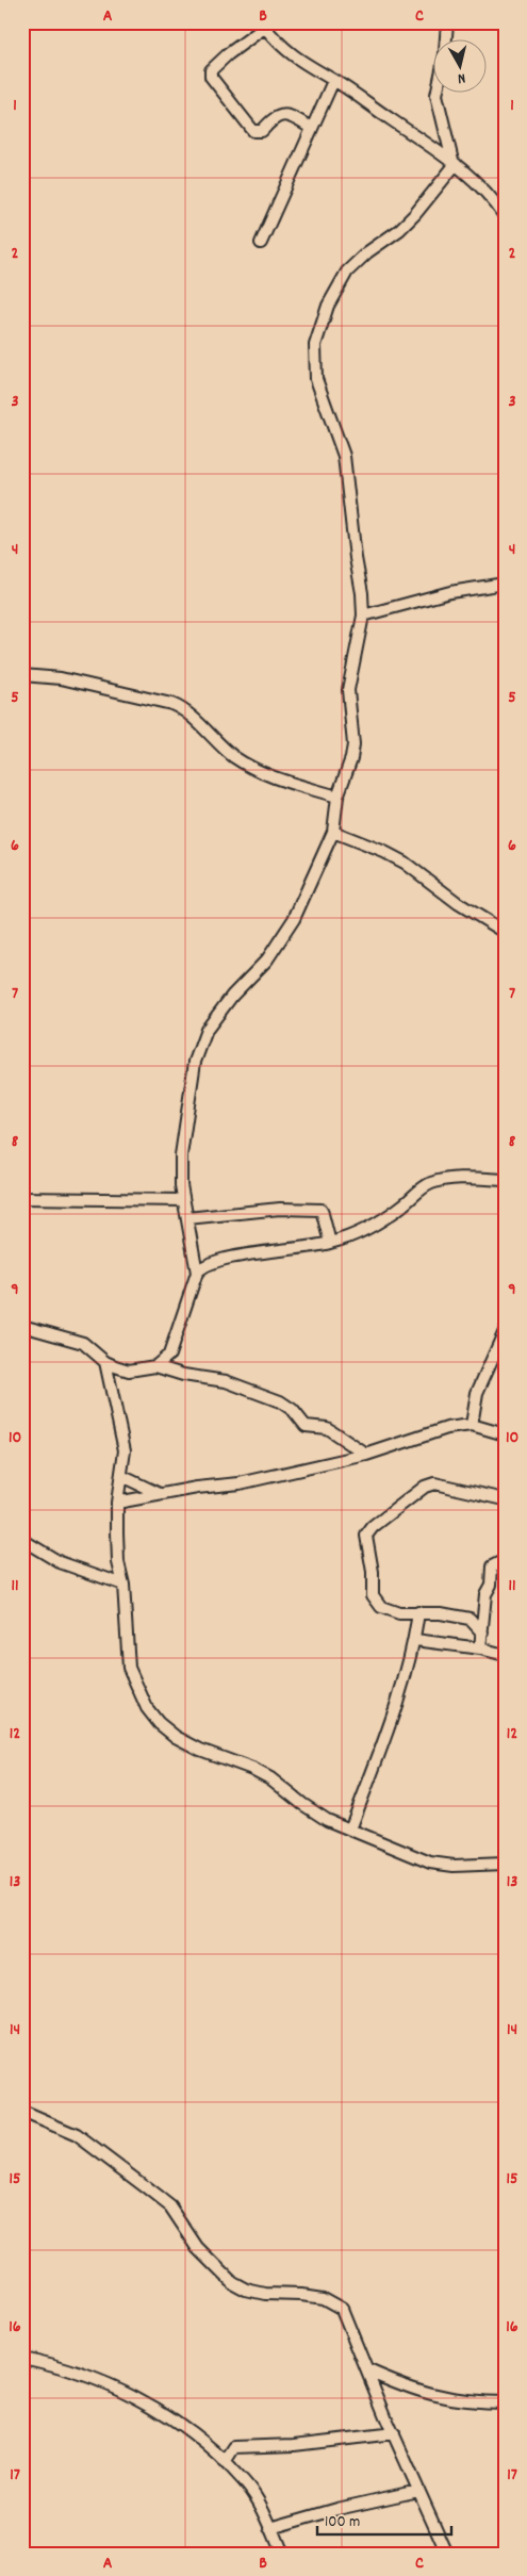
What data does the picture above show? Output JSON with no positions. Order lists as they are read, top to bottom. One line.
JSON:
{"scale_bar":"100 m","north":"bottom","grid":{"columns":["A","B","C"],"rows":["1","2","3","4","5","6","7","8","9","10","11","12","13","14","15","16","17"]}}
